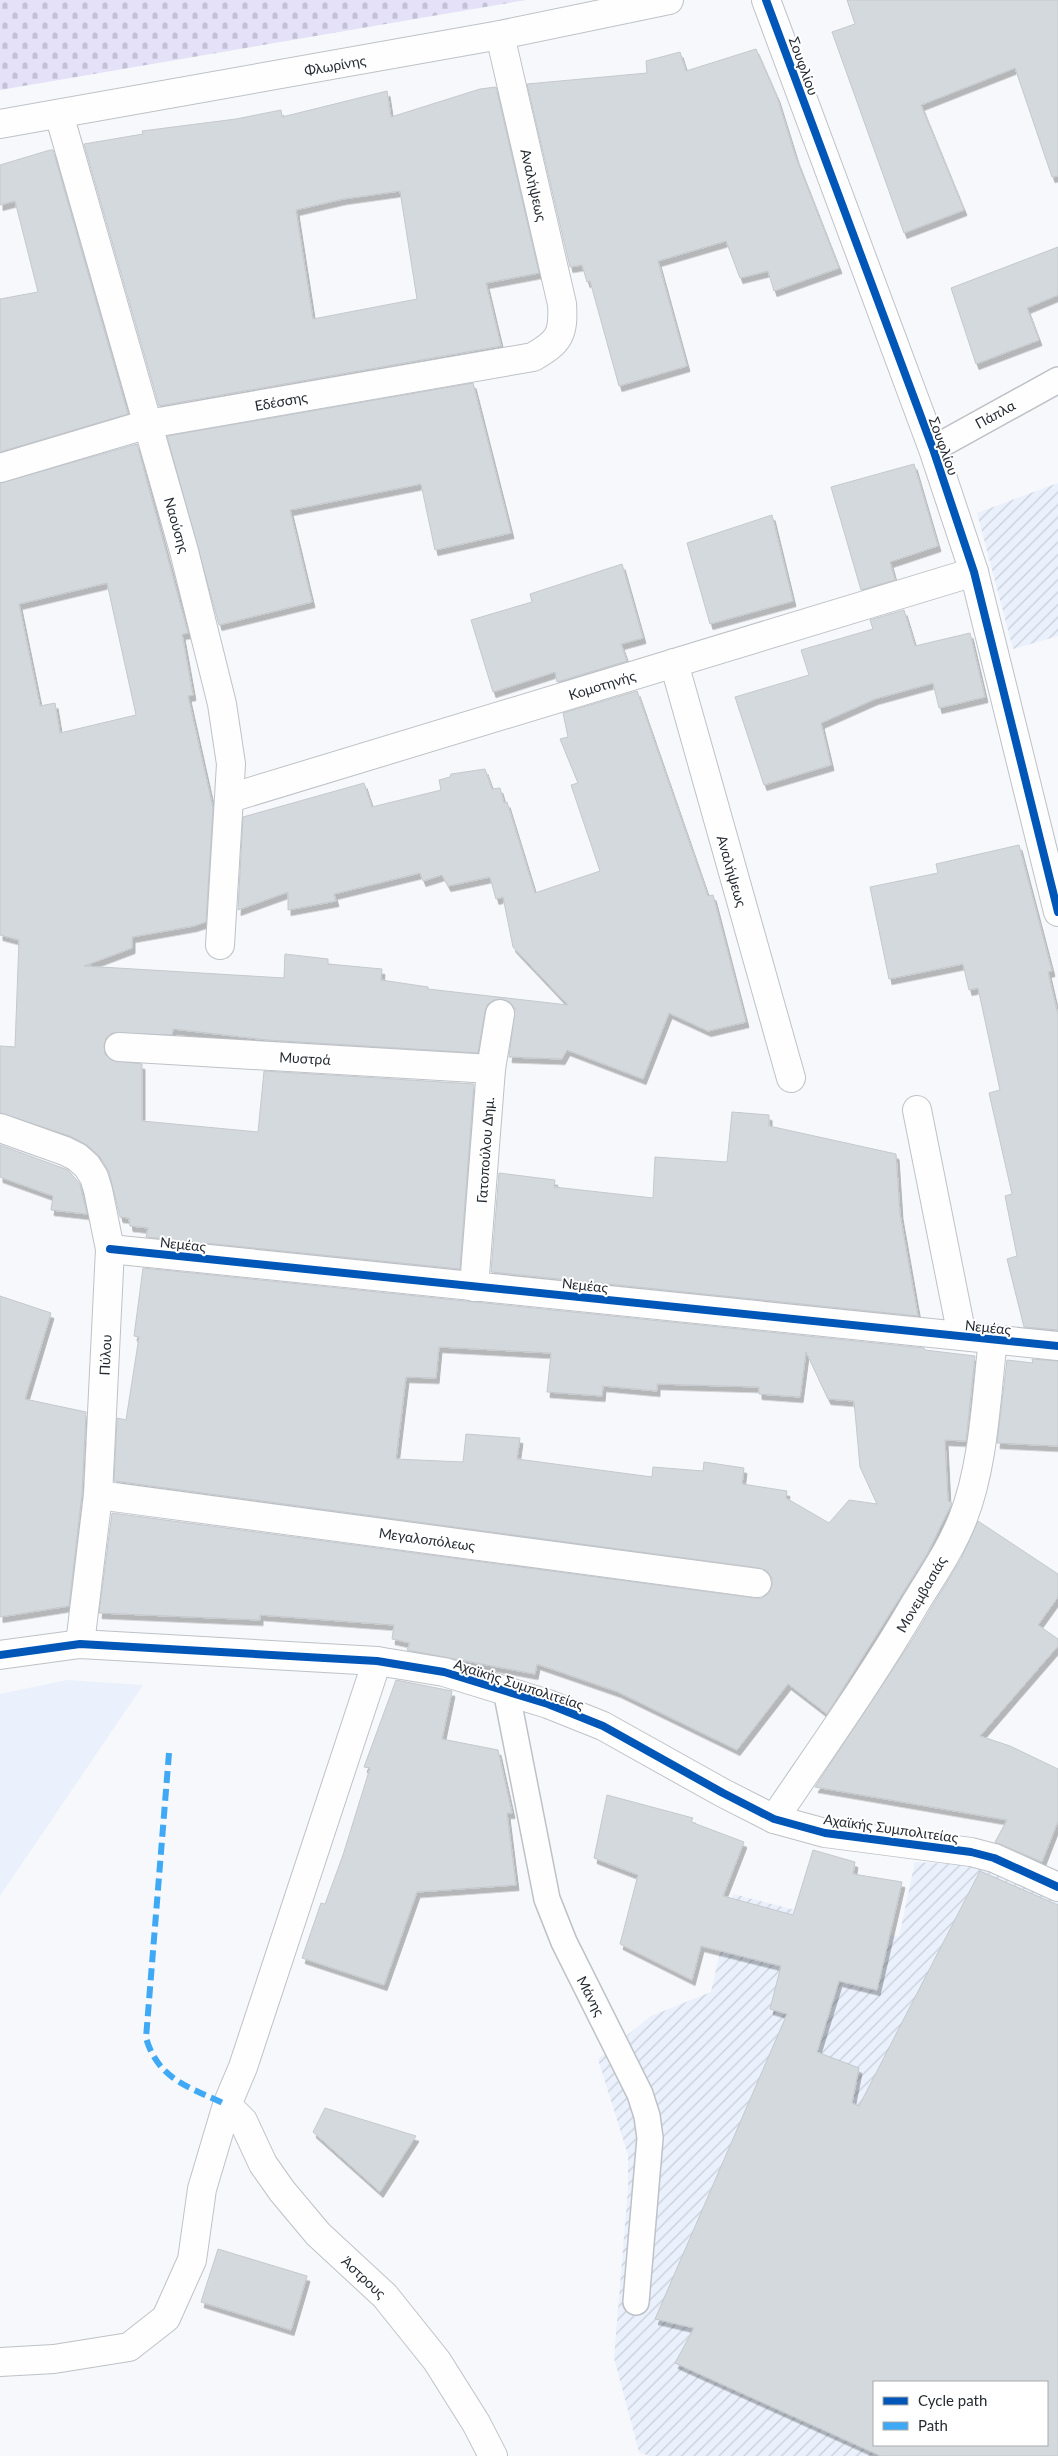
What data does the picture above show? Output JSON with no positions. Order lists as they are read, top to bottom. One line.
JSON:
{"streets":{"street":["Φλωρίνης","Σουφλίου","Αναλήψεως","Εδέσσης","Ναούσης","Κομοτηνής","Μυστρά","Γατοπούλου Δημ.","Νεμέας","Πύλου","Μεγαλοπόλεως","Μονεμβασιάς","Αχαϊκής Συμπολιτείας","Άστρους"],"lane":["Πάπλα","Μάνης"]},"crossings":[["Φλωρίνης","Αναλήψεως"],["Φλωρίνης","Ναούσης"],["Σουφλίου","Πάπλα"],["Σουφλίου","Κομοτηνής"],["Αναλήψεως","Εδέσσης"],["Αναλήψεως","Κομοτηνής"],["Εδέσσης","Ναούσης"],["Ναούσης","Κομοτηνής"],["Μυστρά","Γατοπούλου Δημ."],["Γατοπούλου Δημ.","Νεμέας"],["Νεμέας","Πύλου"],["Νεμέας","Μονεμβασιάς"],["Πύλου","Μεγαλοπόλεως"],["Πύλου","Αχαϊκής Συμπολιτείας"],["Μονεμβασιάς","Αχαϊκής Συμπολιτείας"],["Αχαϊκής Συμπολιτείας","Μάνης"]],"legend":["Cycle path","Path"]}
